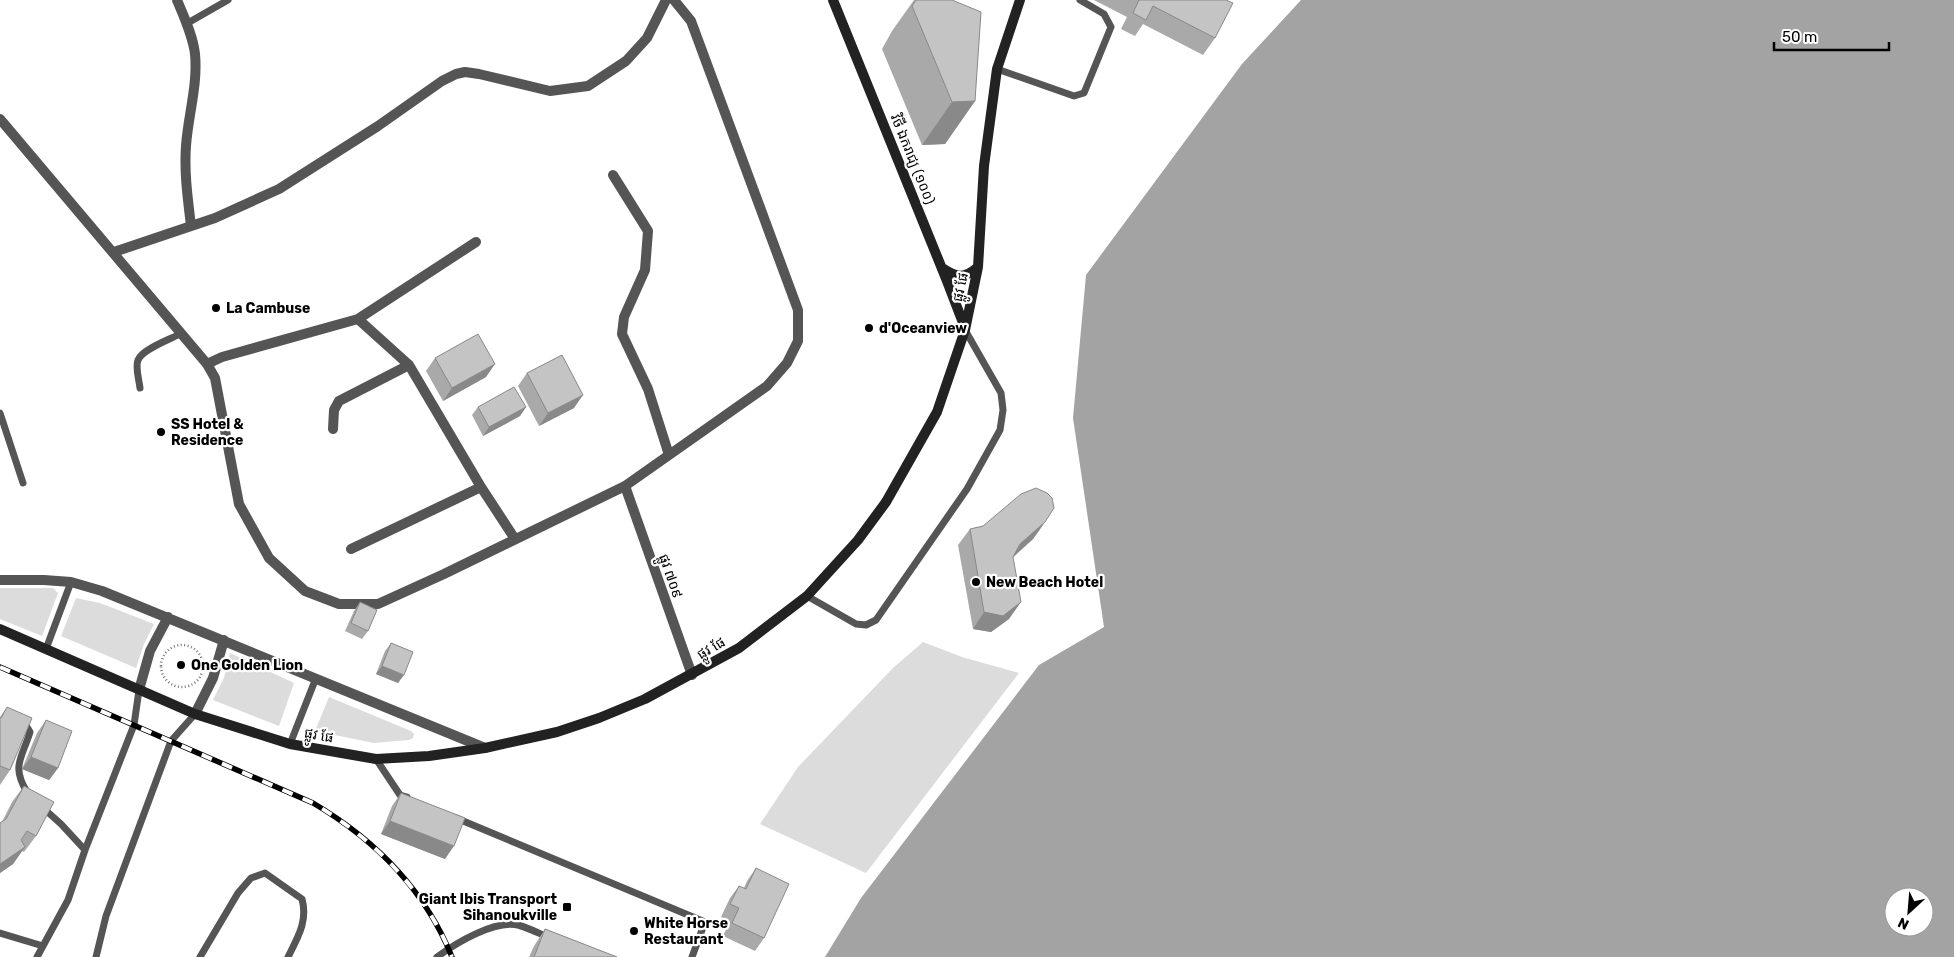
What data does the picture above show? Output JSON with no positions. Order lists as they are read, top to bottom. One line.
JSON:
{"streets":{"street":["វិថី ឯករាជ្យ (១០០)","ផ្លូវ ផែ","ផ្លូវ ៧០៩"]},"crossings":[["វិថី ឯករាជ្យ (១០០)","ផ្លូវ ផែ"],["ផ្លូវ ផែ","ផ្លូវ ៧០៩"]],"places":{"other":["La Cambuse","d'Oceanview","SS Hotel & Residence","New Beach Hotel","One Golden Lion","White Horse Restaurant"],"transit":["Giant Ibis Transport Sihanoukville"]},"scale_bar":"50 m","north":"bottom left"}
